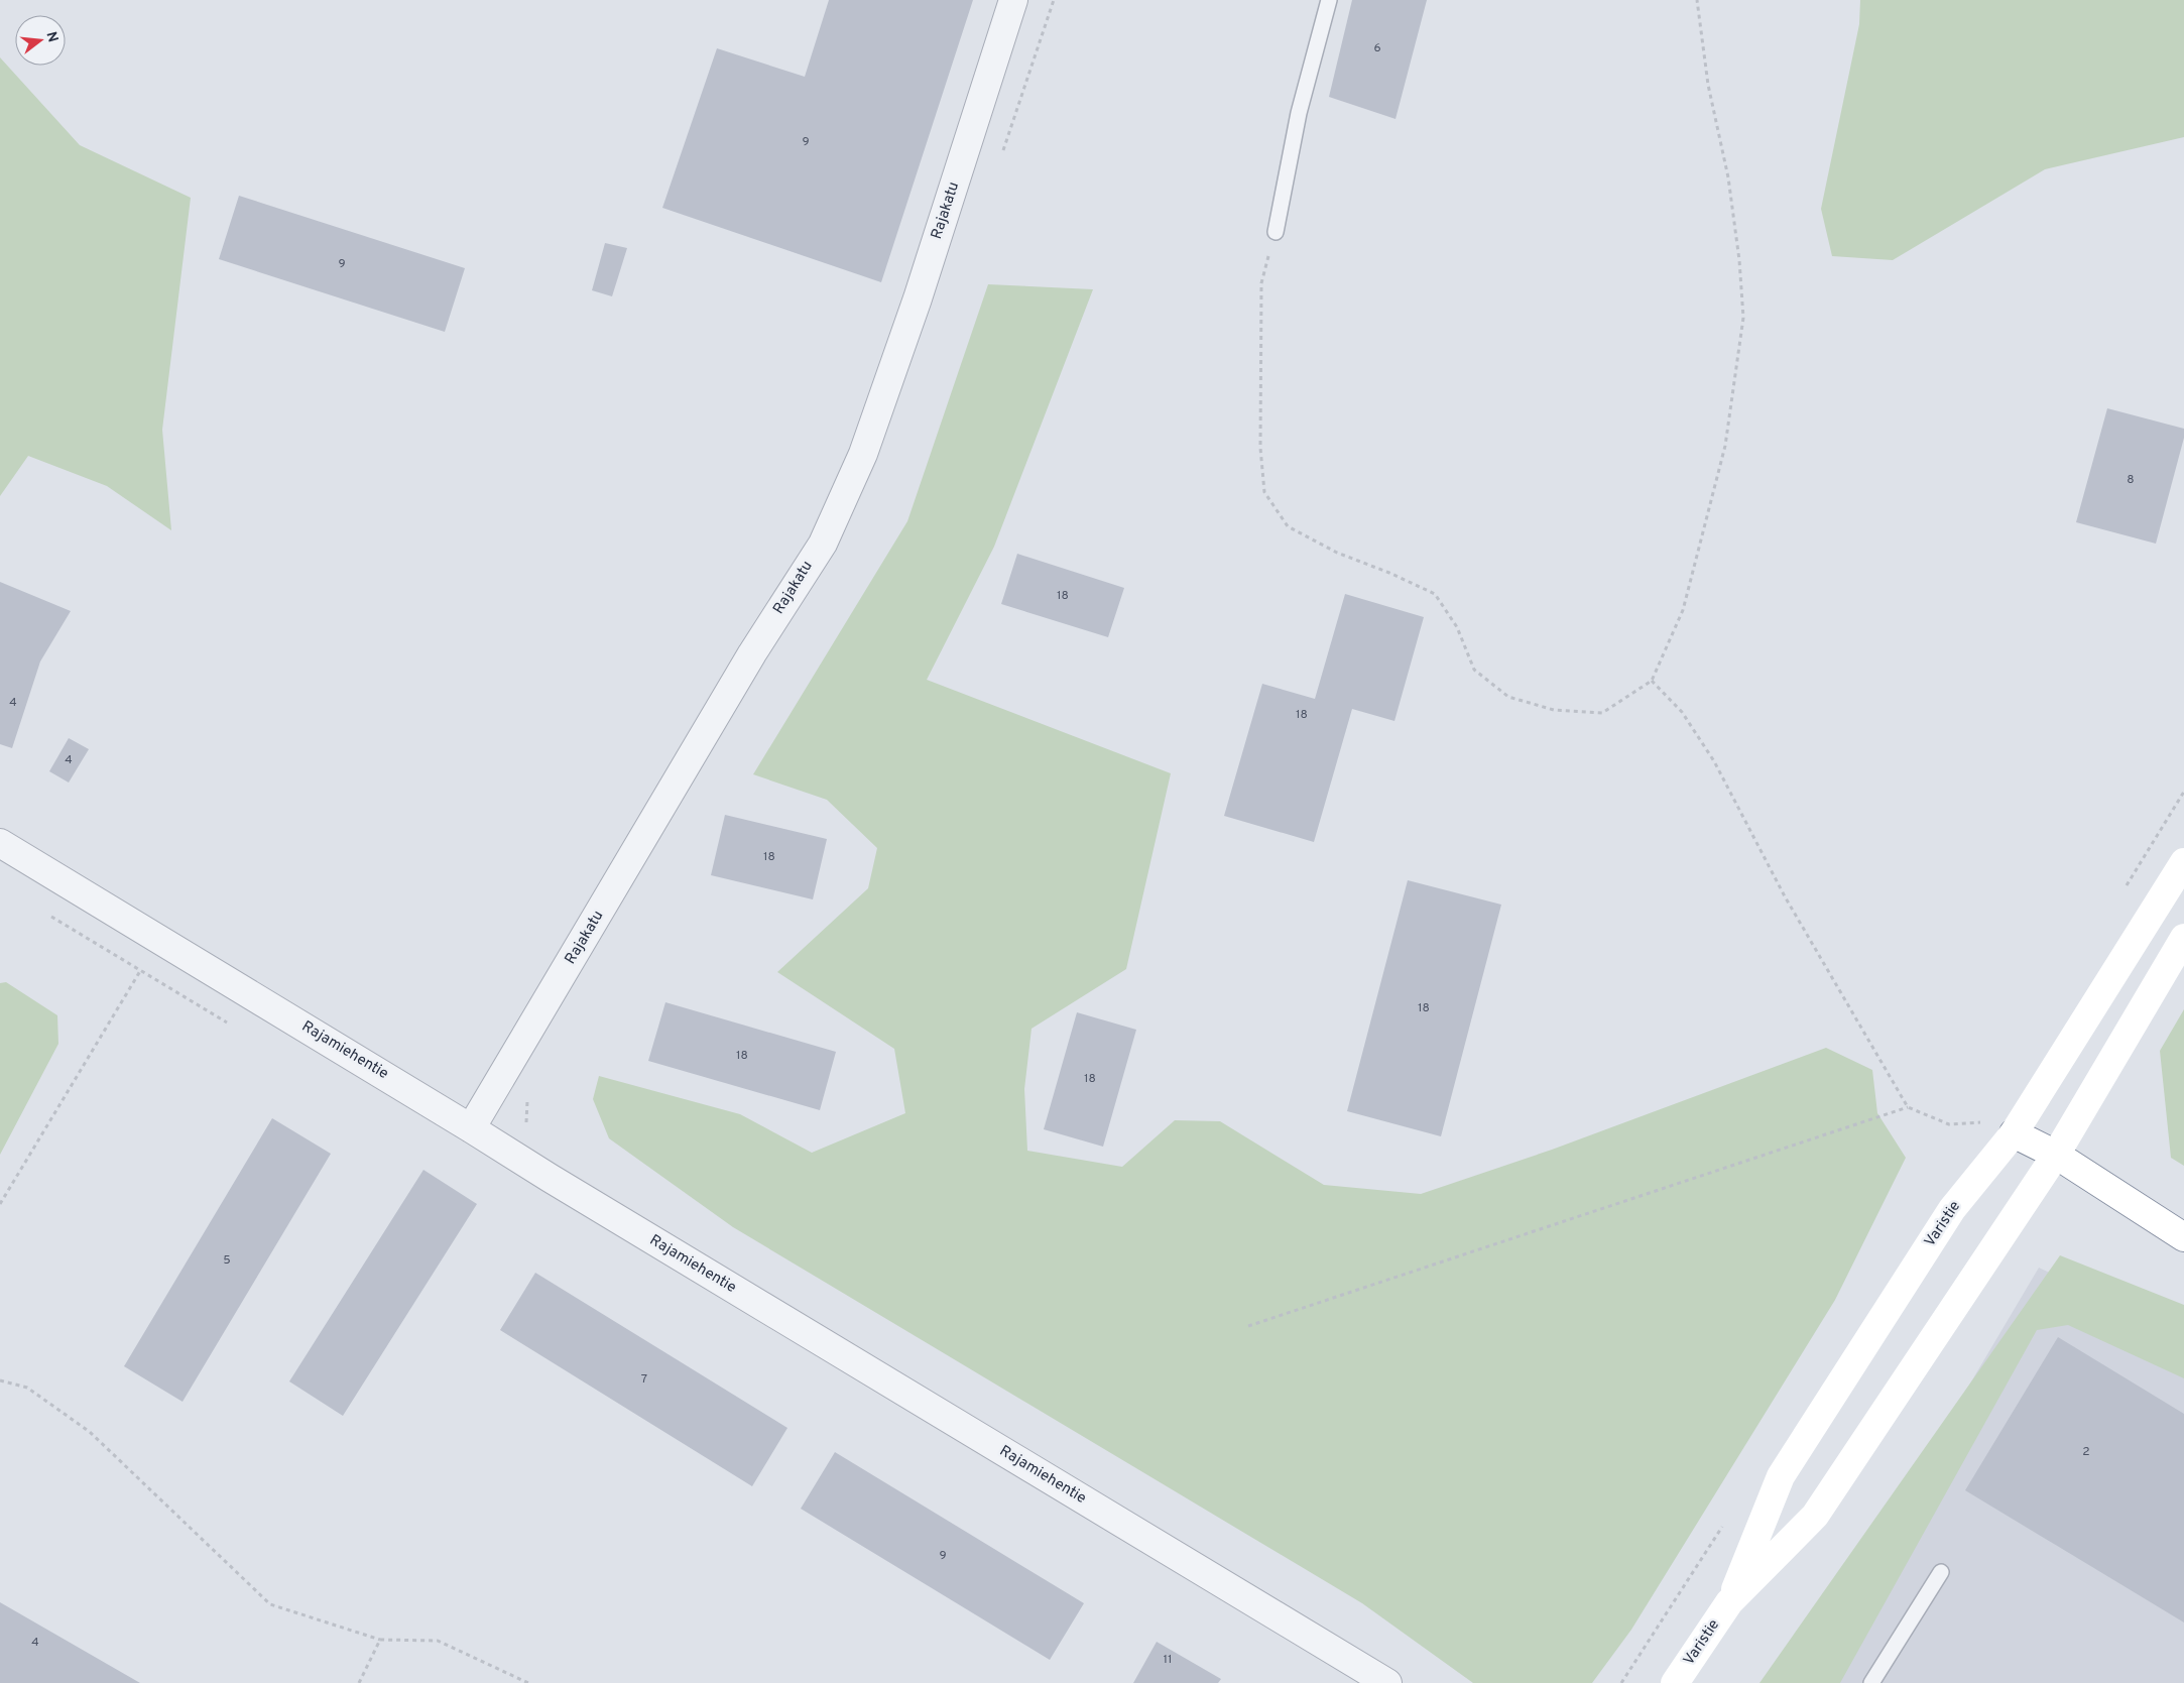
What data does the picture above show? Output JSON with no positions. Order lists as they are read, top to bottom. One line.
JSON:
{"streets":{"main road":["Varistie"],"street":["Rajakatu","Rajamiehentie"]},"crossings":[["Rajakatu","Rajamiehentie"]],"house_numbers":["6","9","9","8","18","4","18","4","18","18","18","18","5","7","2","9","4","11"],"north":"right"}
